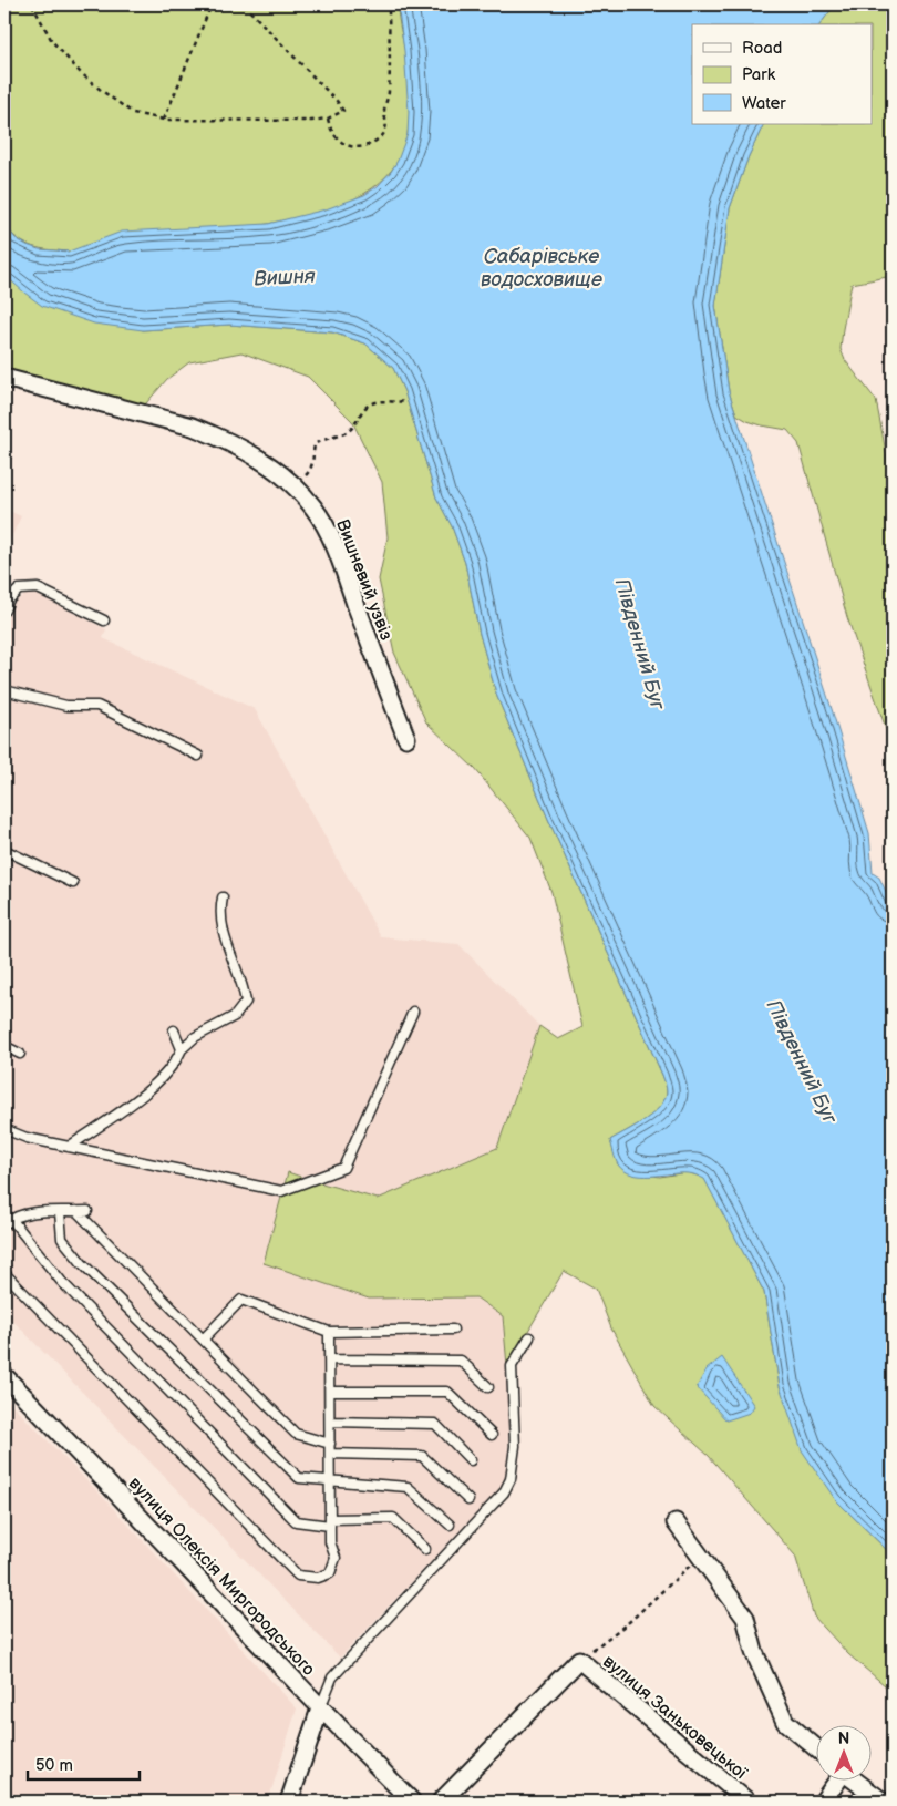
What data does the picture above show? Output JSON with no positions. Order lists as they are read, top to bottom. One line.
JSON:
{"streets":{"street":["Вишневий узвіз","вулиця Олексія Миргородського","вулиця Заньковецької"]},"water":["Сабарівське водосховище","Вишня","Південний Буг"],"legend":["Road","Park","Water"],"scale_bar":"50 m","north":"top"}
